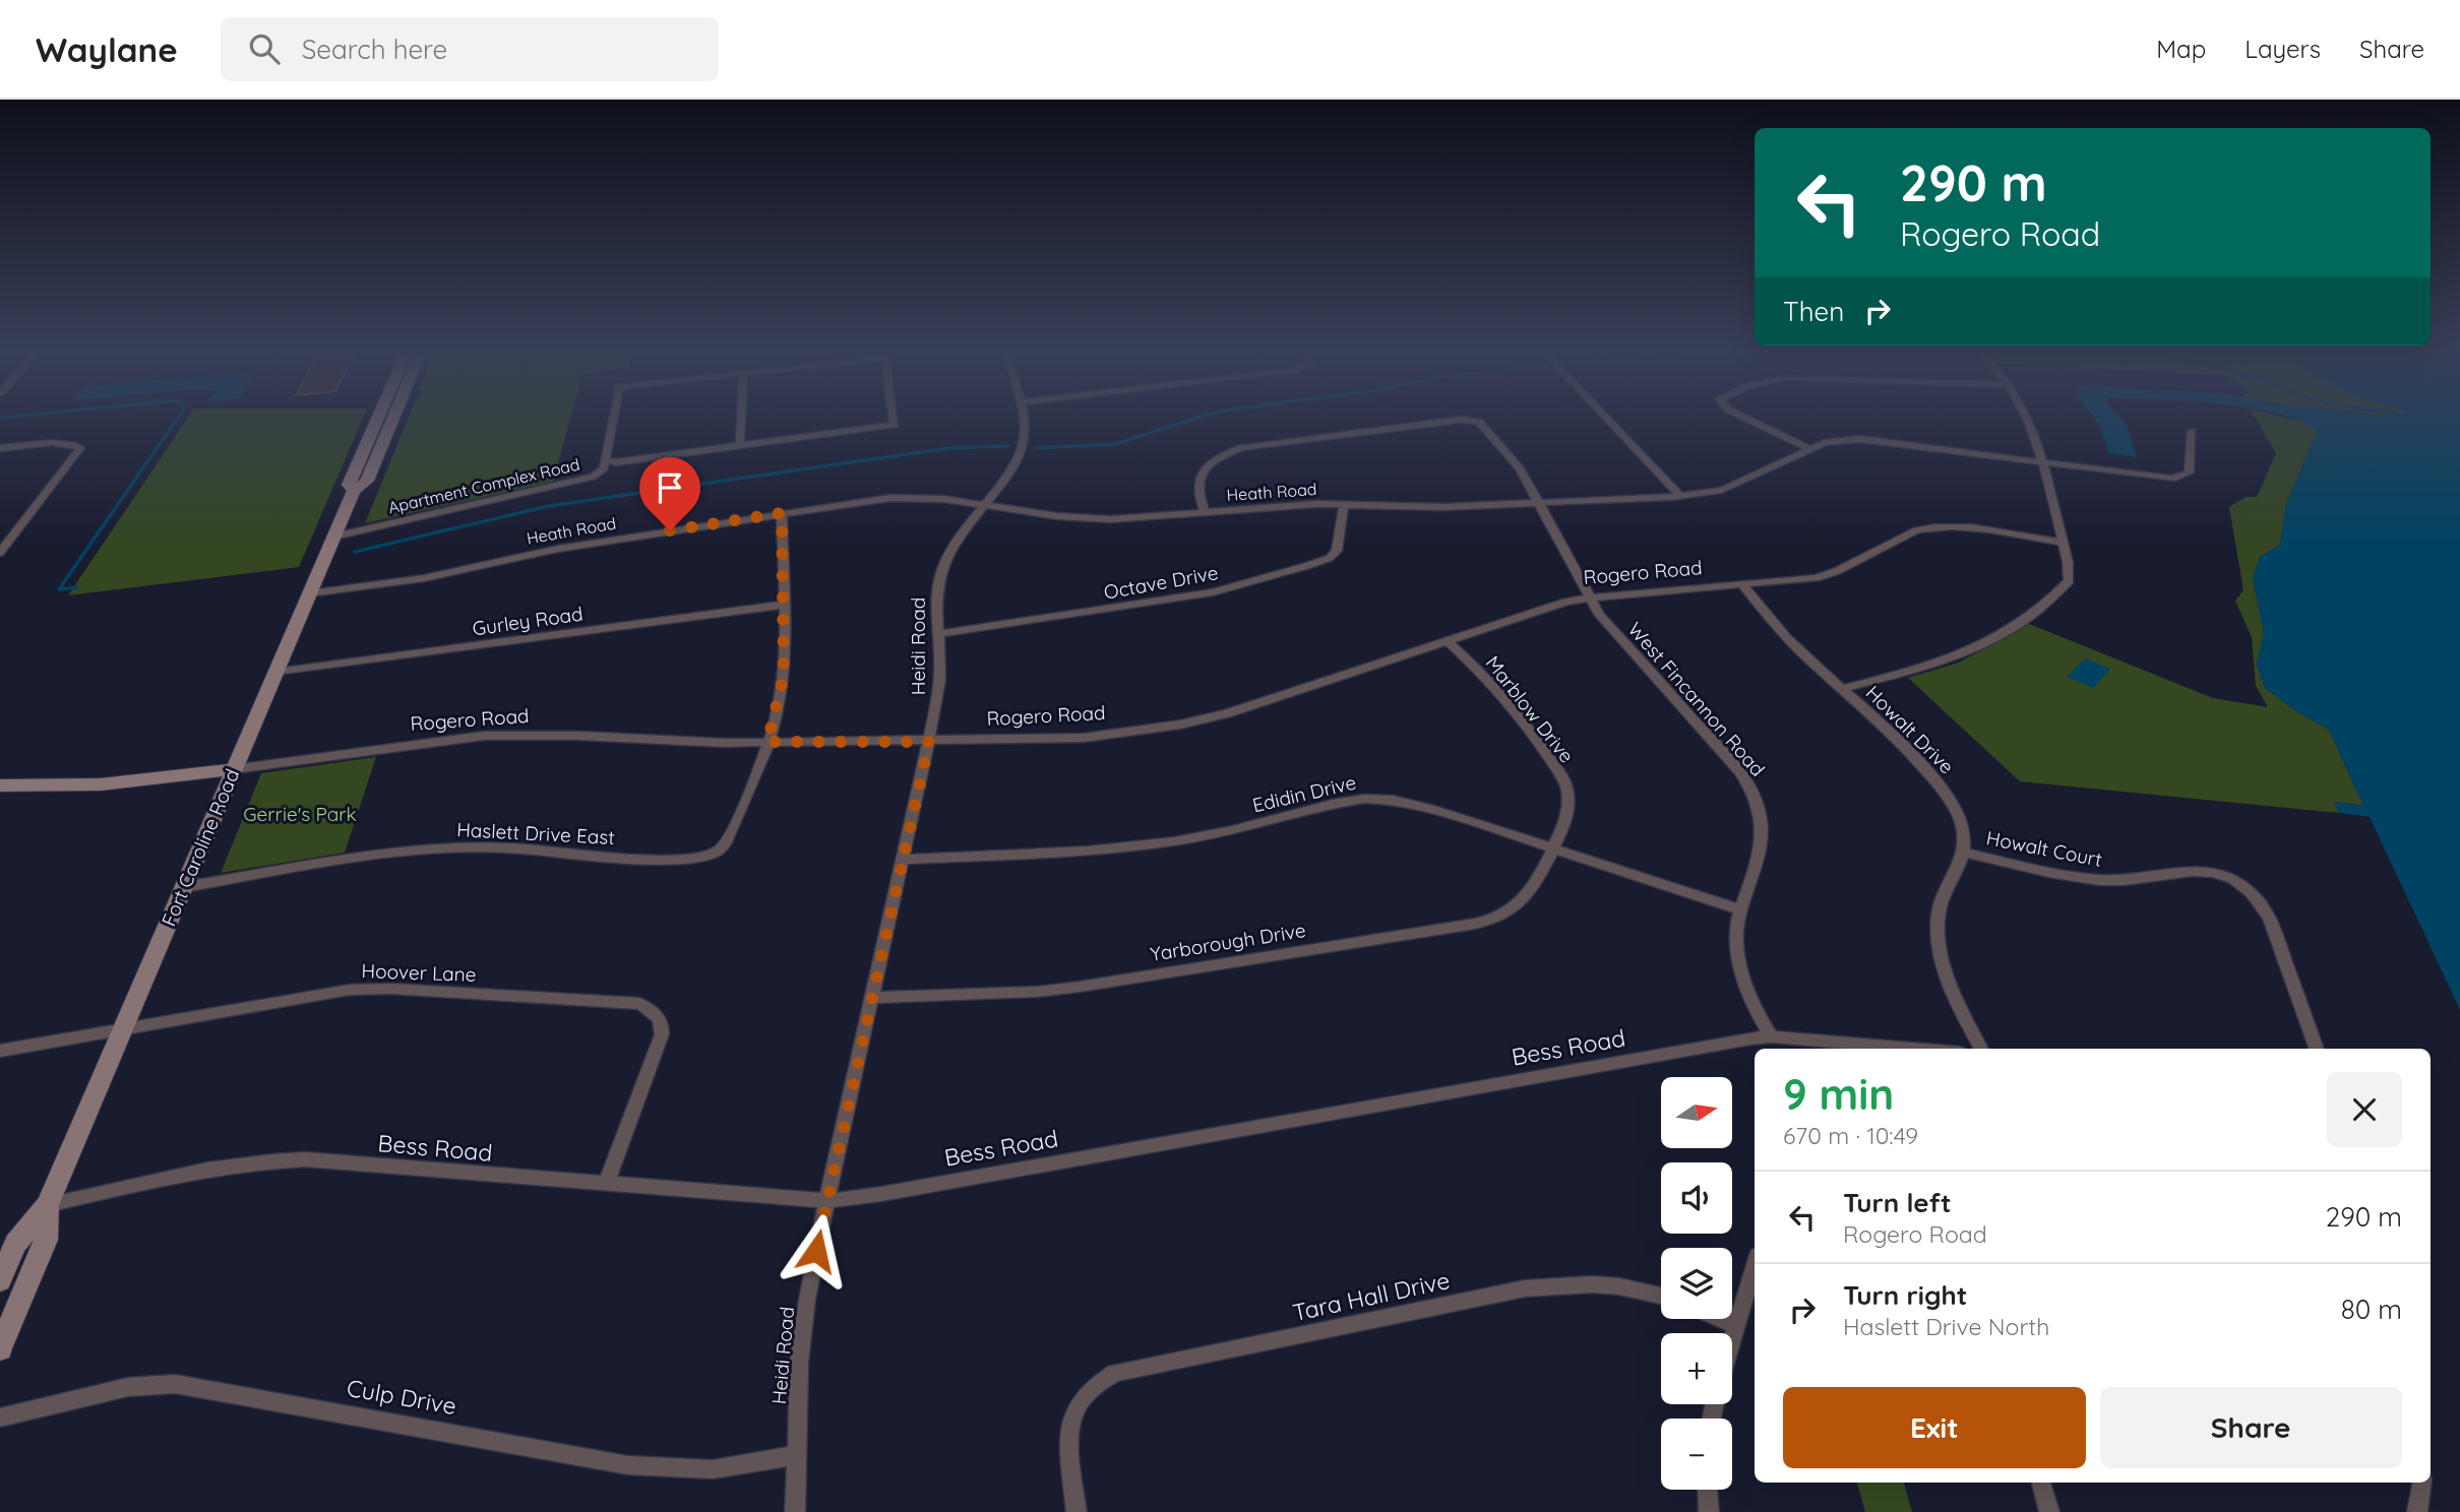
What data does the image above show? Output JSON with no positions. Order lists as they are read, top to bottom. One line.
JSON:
{"streets":{"street":["Apartment Complex Road","Heath Road","Rogero Road","Octave Drive","Gurley Road","Heidi Road","West Fincannon Road","Marblow Drive","Howalt Drive","Edidin Drive","Haslett Drive East","Fort Caroline Road","Howalt Court","Yarborough Drive","Hoover Lane","Bess Road","Tara Hall Drive","Culp Drive"]},"crossings":[["Apartment Complex Road","Fort Caroline Road"],["Heath Road","Octave Drive"],["Heath Road","Heidi Road"],["Heath Road","West Fincannon Road"],["Heath Road","Fort Caroline Road"],["Rogero Road","Heidi Road"],["Rogero Road","West Fincannon Road"],["Rogero Road","Marblow Drive"],["Rogero Road","Howalt Drive"],["Rogero Road","Haslett Drive East"],["Rogero Road","Fort Caroline Road"],["Octave Drive","Heidi Road"],["Gurley Road","Fort Caroline Road"],["Heidi Road","Edidin Drive"],["Heidi Road","Yarborough Drive"],["Heidi Road","Bess Road"],["Heidi Road","Culp Drive"],["West Fincannon Road","Edidin Drive"],["West Fincannon Road","Bess Road"],["Marblow Drive","Edidin Drive"],["Marblow Drive","Yarborough Drive"],["Howalt Drive","Howalt Court"],["Edidin Drive","Yarborough Drive"],["Haslett Drive East","Fort Caroline Road"],["Fort Caroline Road","Hoover Lane"],["Fort Caroline Road","Bess Road"],["Hoover Lane","Bess Road"]],"parks":["Gerrie's Park"],"north":"right","page":{"header":"Waylane","search":"Search here","nav":["Map","Layers","Share"],"turn":["290 m","Rogero Road"],"then":"Then","heading":["9 min","670 m · 10:49"],"map_buttons":["+","−"],"list":[{"name":"Turn left","note":"Rogero Road","value":"290 m"},{"name":"Turn right","note":"Haslett Drive North","value":"80 m"}],"buttons":["Exit","Share"]}}
